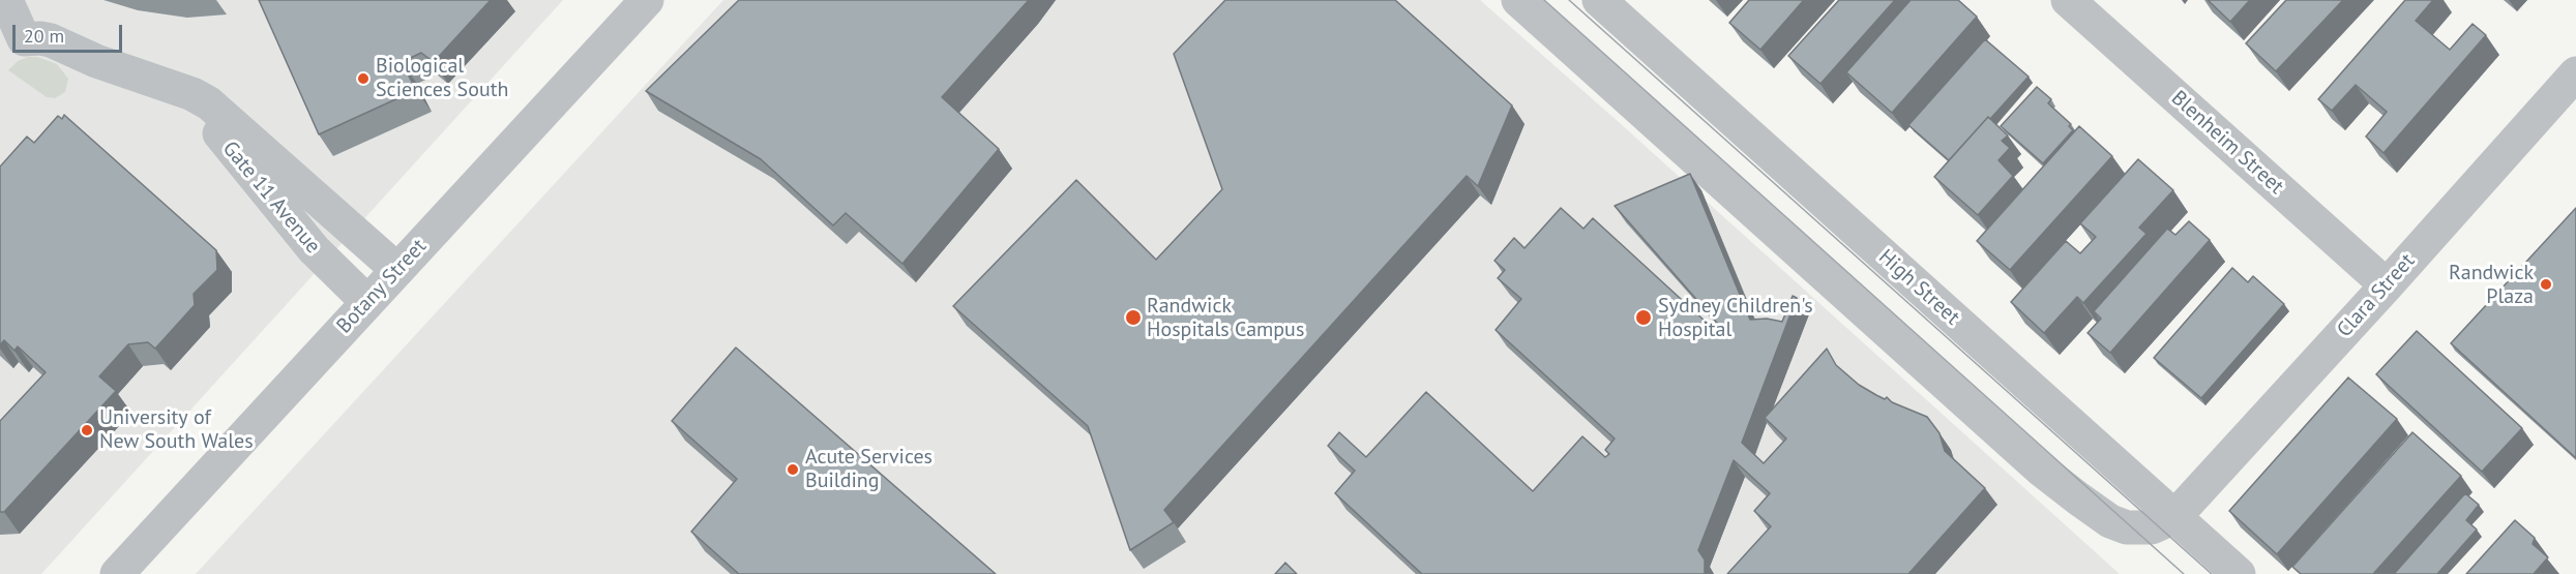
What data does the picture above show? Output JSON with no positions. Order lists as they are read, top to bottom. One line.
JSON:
{"streets":{"street":["Blenheim Street","Gate 11 Avenue","Botany Street","High Street","Clara Street"]},"crossings":[["Blenheim Street","Clara Street"],["Gate 11 Avenue","Botany Street"],["High Street","Clara Street"]],"places":["Biological Sciences South","Randwick Plaza","Randwick Hospitals Campus","Sydney Children's Hospital","University of New South Wales","Acute Services Building"],"scale_bar":"20 m"}
